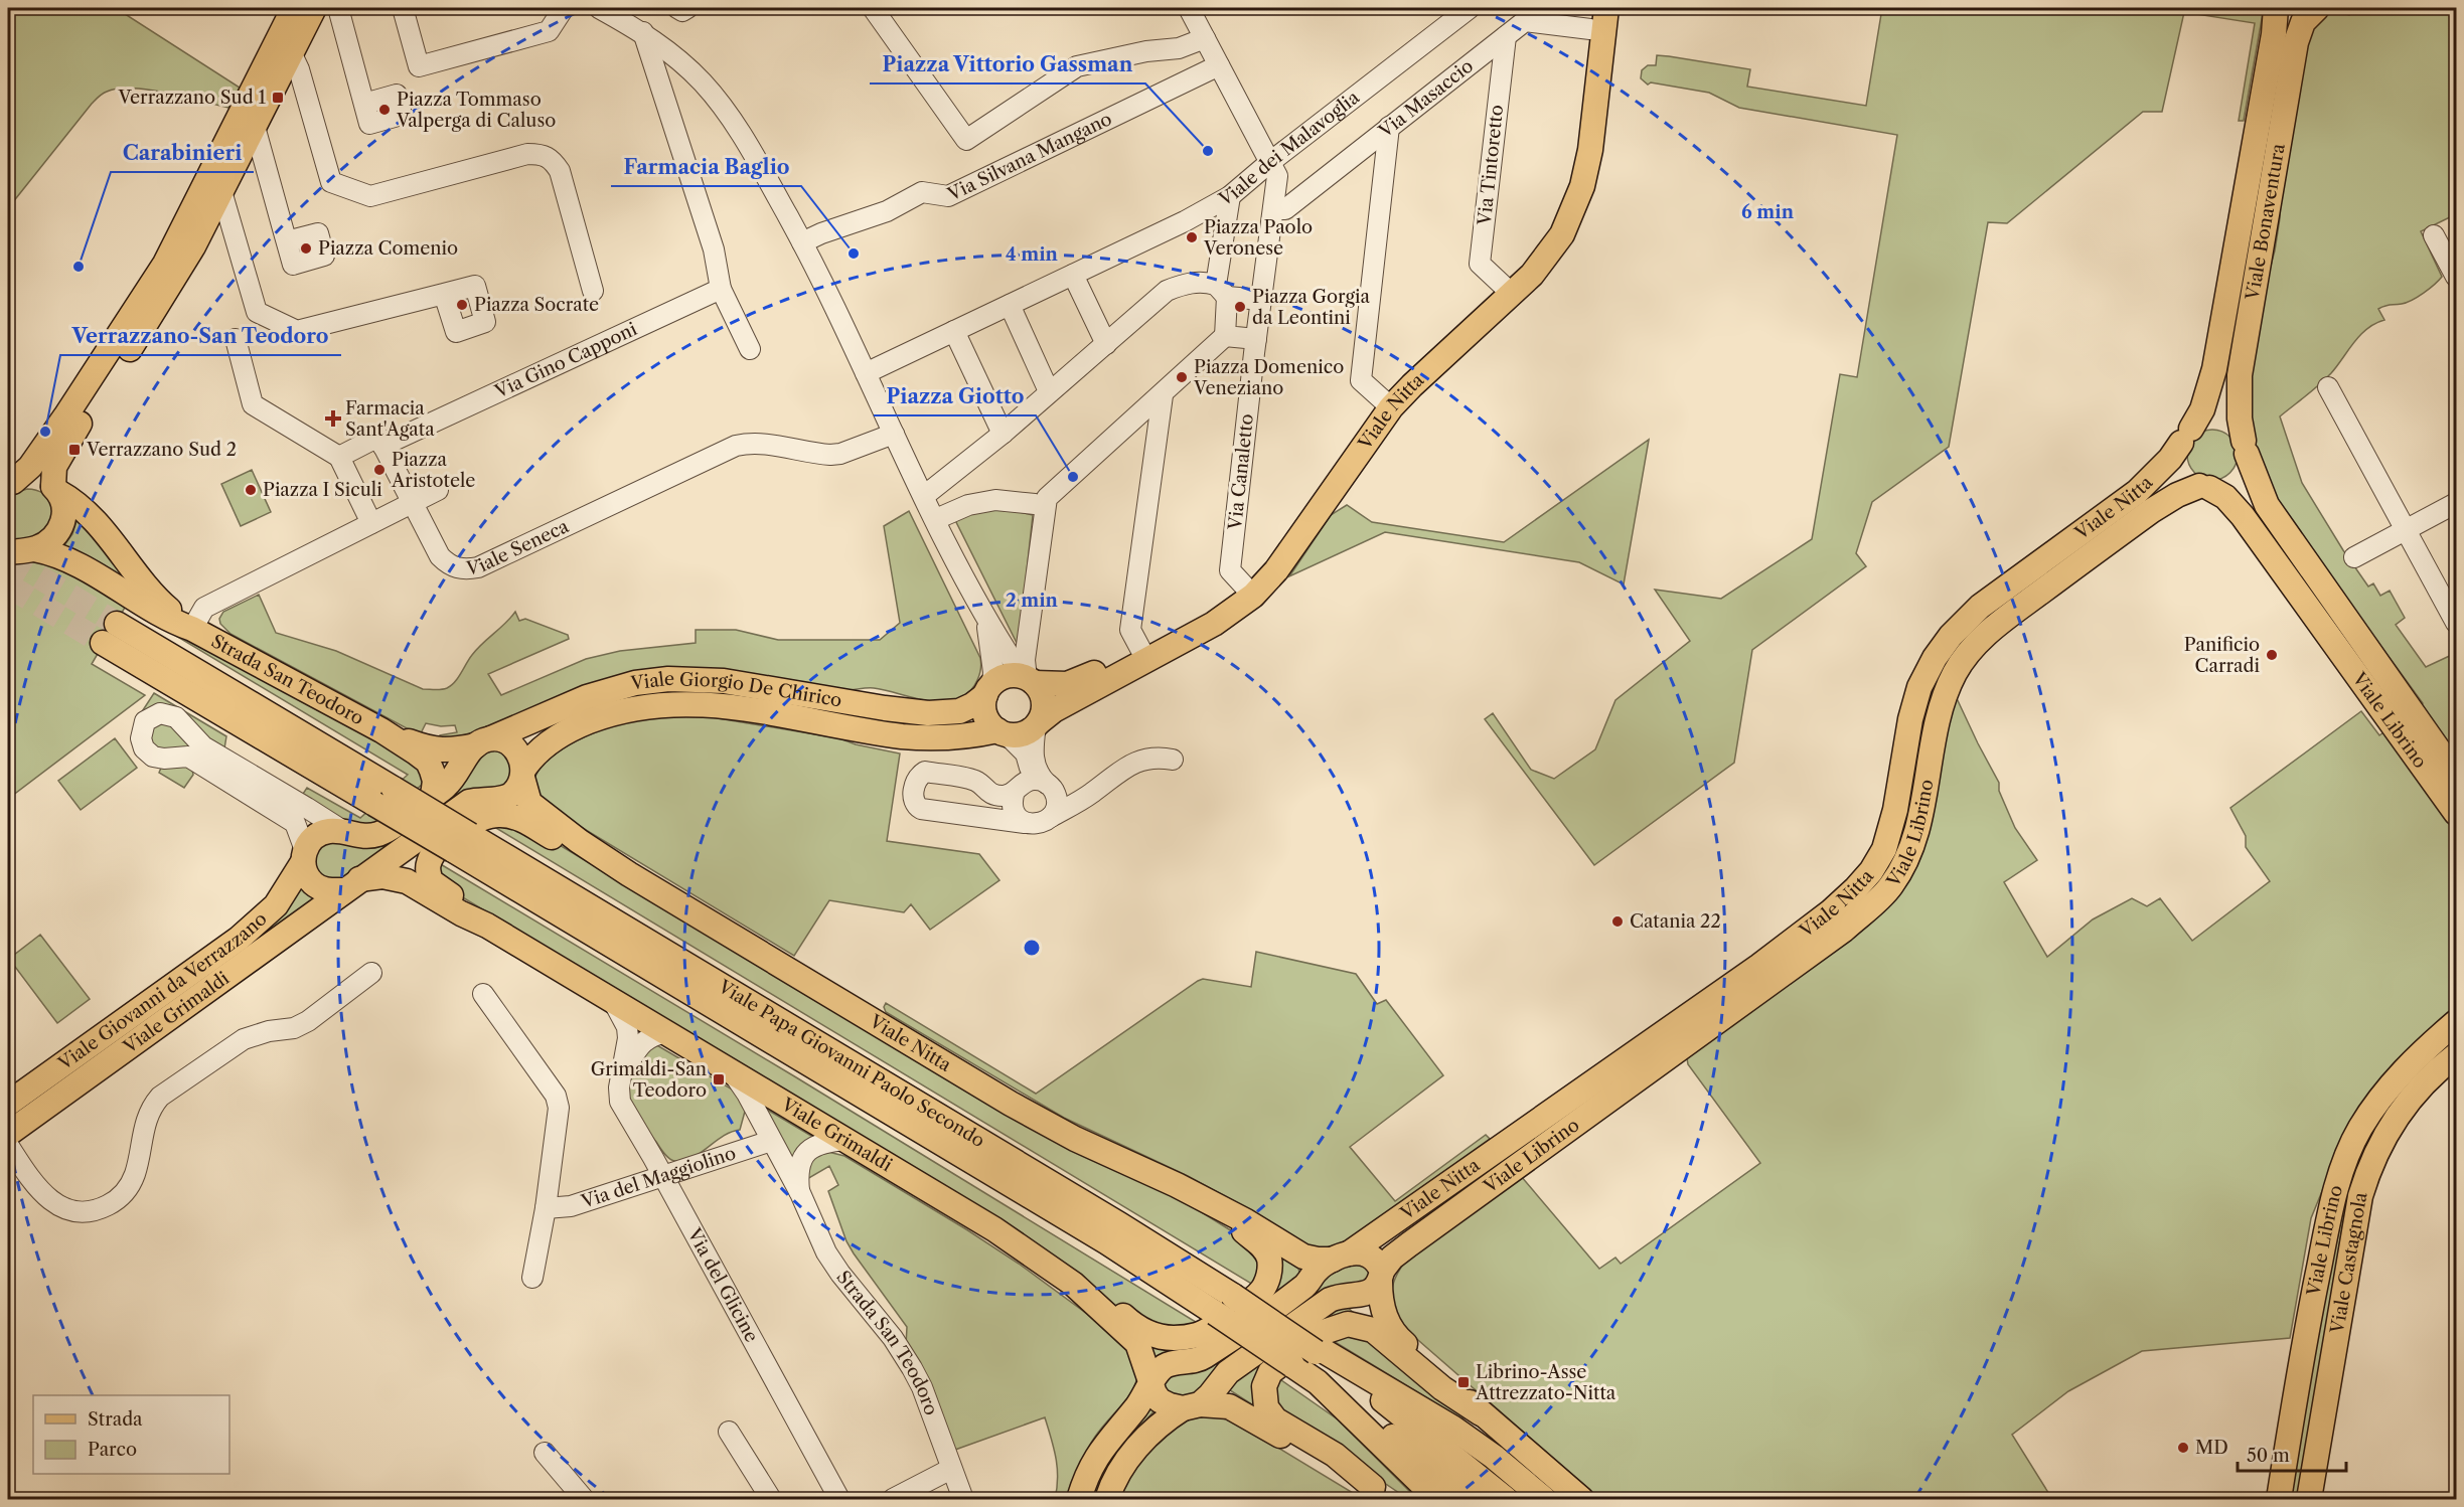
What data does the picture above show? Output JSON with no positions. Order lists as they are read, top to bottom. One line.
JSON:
{"streets":{"main road":["Viale Bonaventura","Viale Nitta","Strada San Teodoro","Viale Giorgio De Chirico","Viale Librino","Viale Giovanni da Verrazzano","Viale Grimaldi","Viale Papa Giovanni Paolo Secondo","Viale Castagnola"],"street":["Via Masaccio","Viale dei Malavoglia","Via Silvana Mangano","Via Tintoretto","Via Gino Capponi","Via Canaletto","Viale Seneca","Via del Maggiolino","Via del Glicine"]},"crossings":[["Via Masaccio","Via Tintoretto"],["Via Tintoretto","Viale Nitta"],["Viale Bonaventura","Viale Nitta"],["Viale Bonaventura","Viale Librino"],["Via Gino Capponi","Viale Seneca"],["Viale Nitta","Via Canaletto"],["Viale Nitta","Viale Giorgio De Chirico"],["Viale Nitta","Viale Librino"],["Strada San Teodoro","Viale Giorgio De Chirico"],["Strada San Teodoro","Viale Grimaldi"],["Strada San Teodoro","Via del Maggiolino"],["Viale Librino","Viale Grimaldi"],["Viale Grimaldi","Via del Glicine"],["Via del Maggiolino","Via del Glicine"]],"places":{"transit":["Verrazzano Sud 1","Verrazzano Sud 2","Grimaldi-San Teodoro","Librino-Asse Attrezzato-Nitta"],"other":["Piazza Tommaso Valperga di Caluso","Piazza Vittorio Gassman","Piazza Paolo Veronese","Piazza Comenio","Farmacia Baglio","Carabinieri","Piazza Socrate","Piazza Gorgia da Leontini","Piazza Domenico Veneziano","Verrazzano-San Teodoro","Piazza Aristotele","Piazza Giotto","Piazza I Siculi","Panificio Carradi","Catania 22","MD"],"health":["Farmacia Sant'Agata"]},"legend":["Strada","Parco"],"scale_bar":"50 m","rings":["6 min","4 min","2 min"]}
